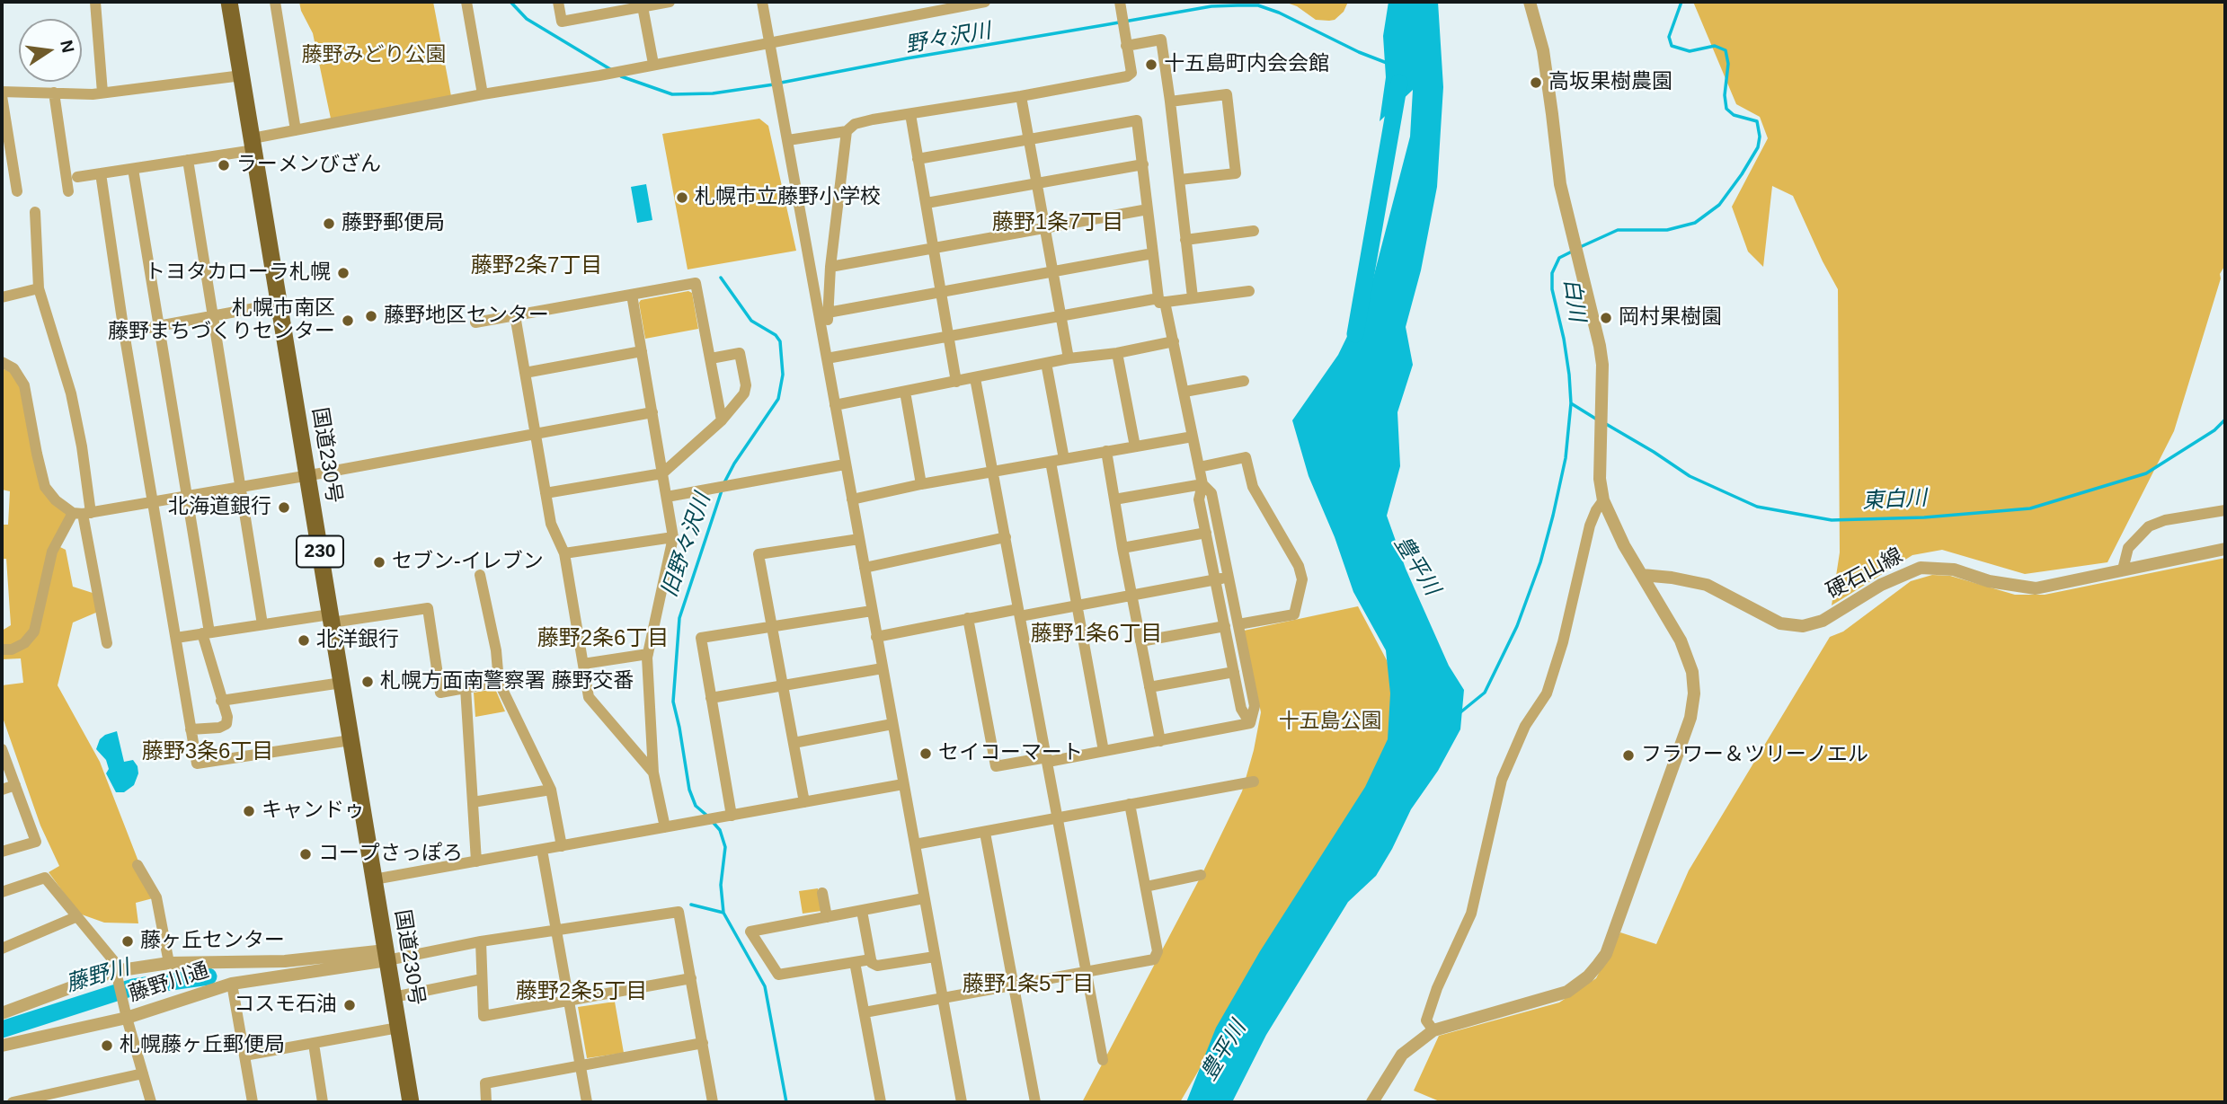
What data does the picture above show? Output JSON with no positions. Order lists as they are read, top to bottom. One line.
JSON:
{"streets":{"highway":["国道230号","230"],"street":["硬石山線","藤野川通"]},"crossings":[["国道230号","藤野川通"]],"districts":["藤野1条7丁目","藤野2条7丁目","藤野1条6丁目","藤野2条6丁目","藤野3条6丁目","藤野1条5丁目","藤野2条5丁目"],"water":["野々沢川","白川","東白川","旧野々沢川","豊平川","藤野川"],"parks":["藤野みどり公園","十五島公園"],"places":["十五島町内会会館","高坂果樹農園","ラーメンびざん","札幌市立藤野小学校","藤野郵便局","トヨタカローラ札幌","藤野地区センター","岡村果樹園","札幌市南区 藤野まちづくりセンター","北海道銀行","セブン-イレブン","北洋銀行","札幌方面南警察署 藤野交番","セイコーマート","フラワー＆ツリーノエル","キャンドゥ","コープさっぽろ","藤ヶ丘センター","コスモ石油","札幌藤ヶ丘郵便局"],"north":"right"}
